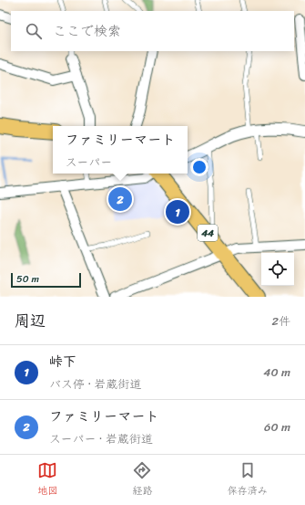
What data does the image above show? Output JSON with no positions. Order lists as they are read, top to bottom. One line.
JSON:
{"streets":{"main road":["44"]},"scale_bar":"50 m","page":{"search":"ここで検索","popup":["ファミリーマート","スーパー"],"pins":["2","1"],"scale":"50 m","heading":["周辺","2件"],"list":[{"mark":"1","name":"峠下","note":"バス停 · 岩蔵街道","value":"40 m"},{"mark":"2","name":"ファミリーマート","note":"スーパー · 岩蔵街道","value":"60 m"}],"nav":["地図","経路","保存済み"]}}
